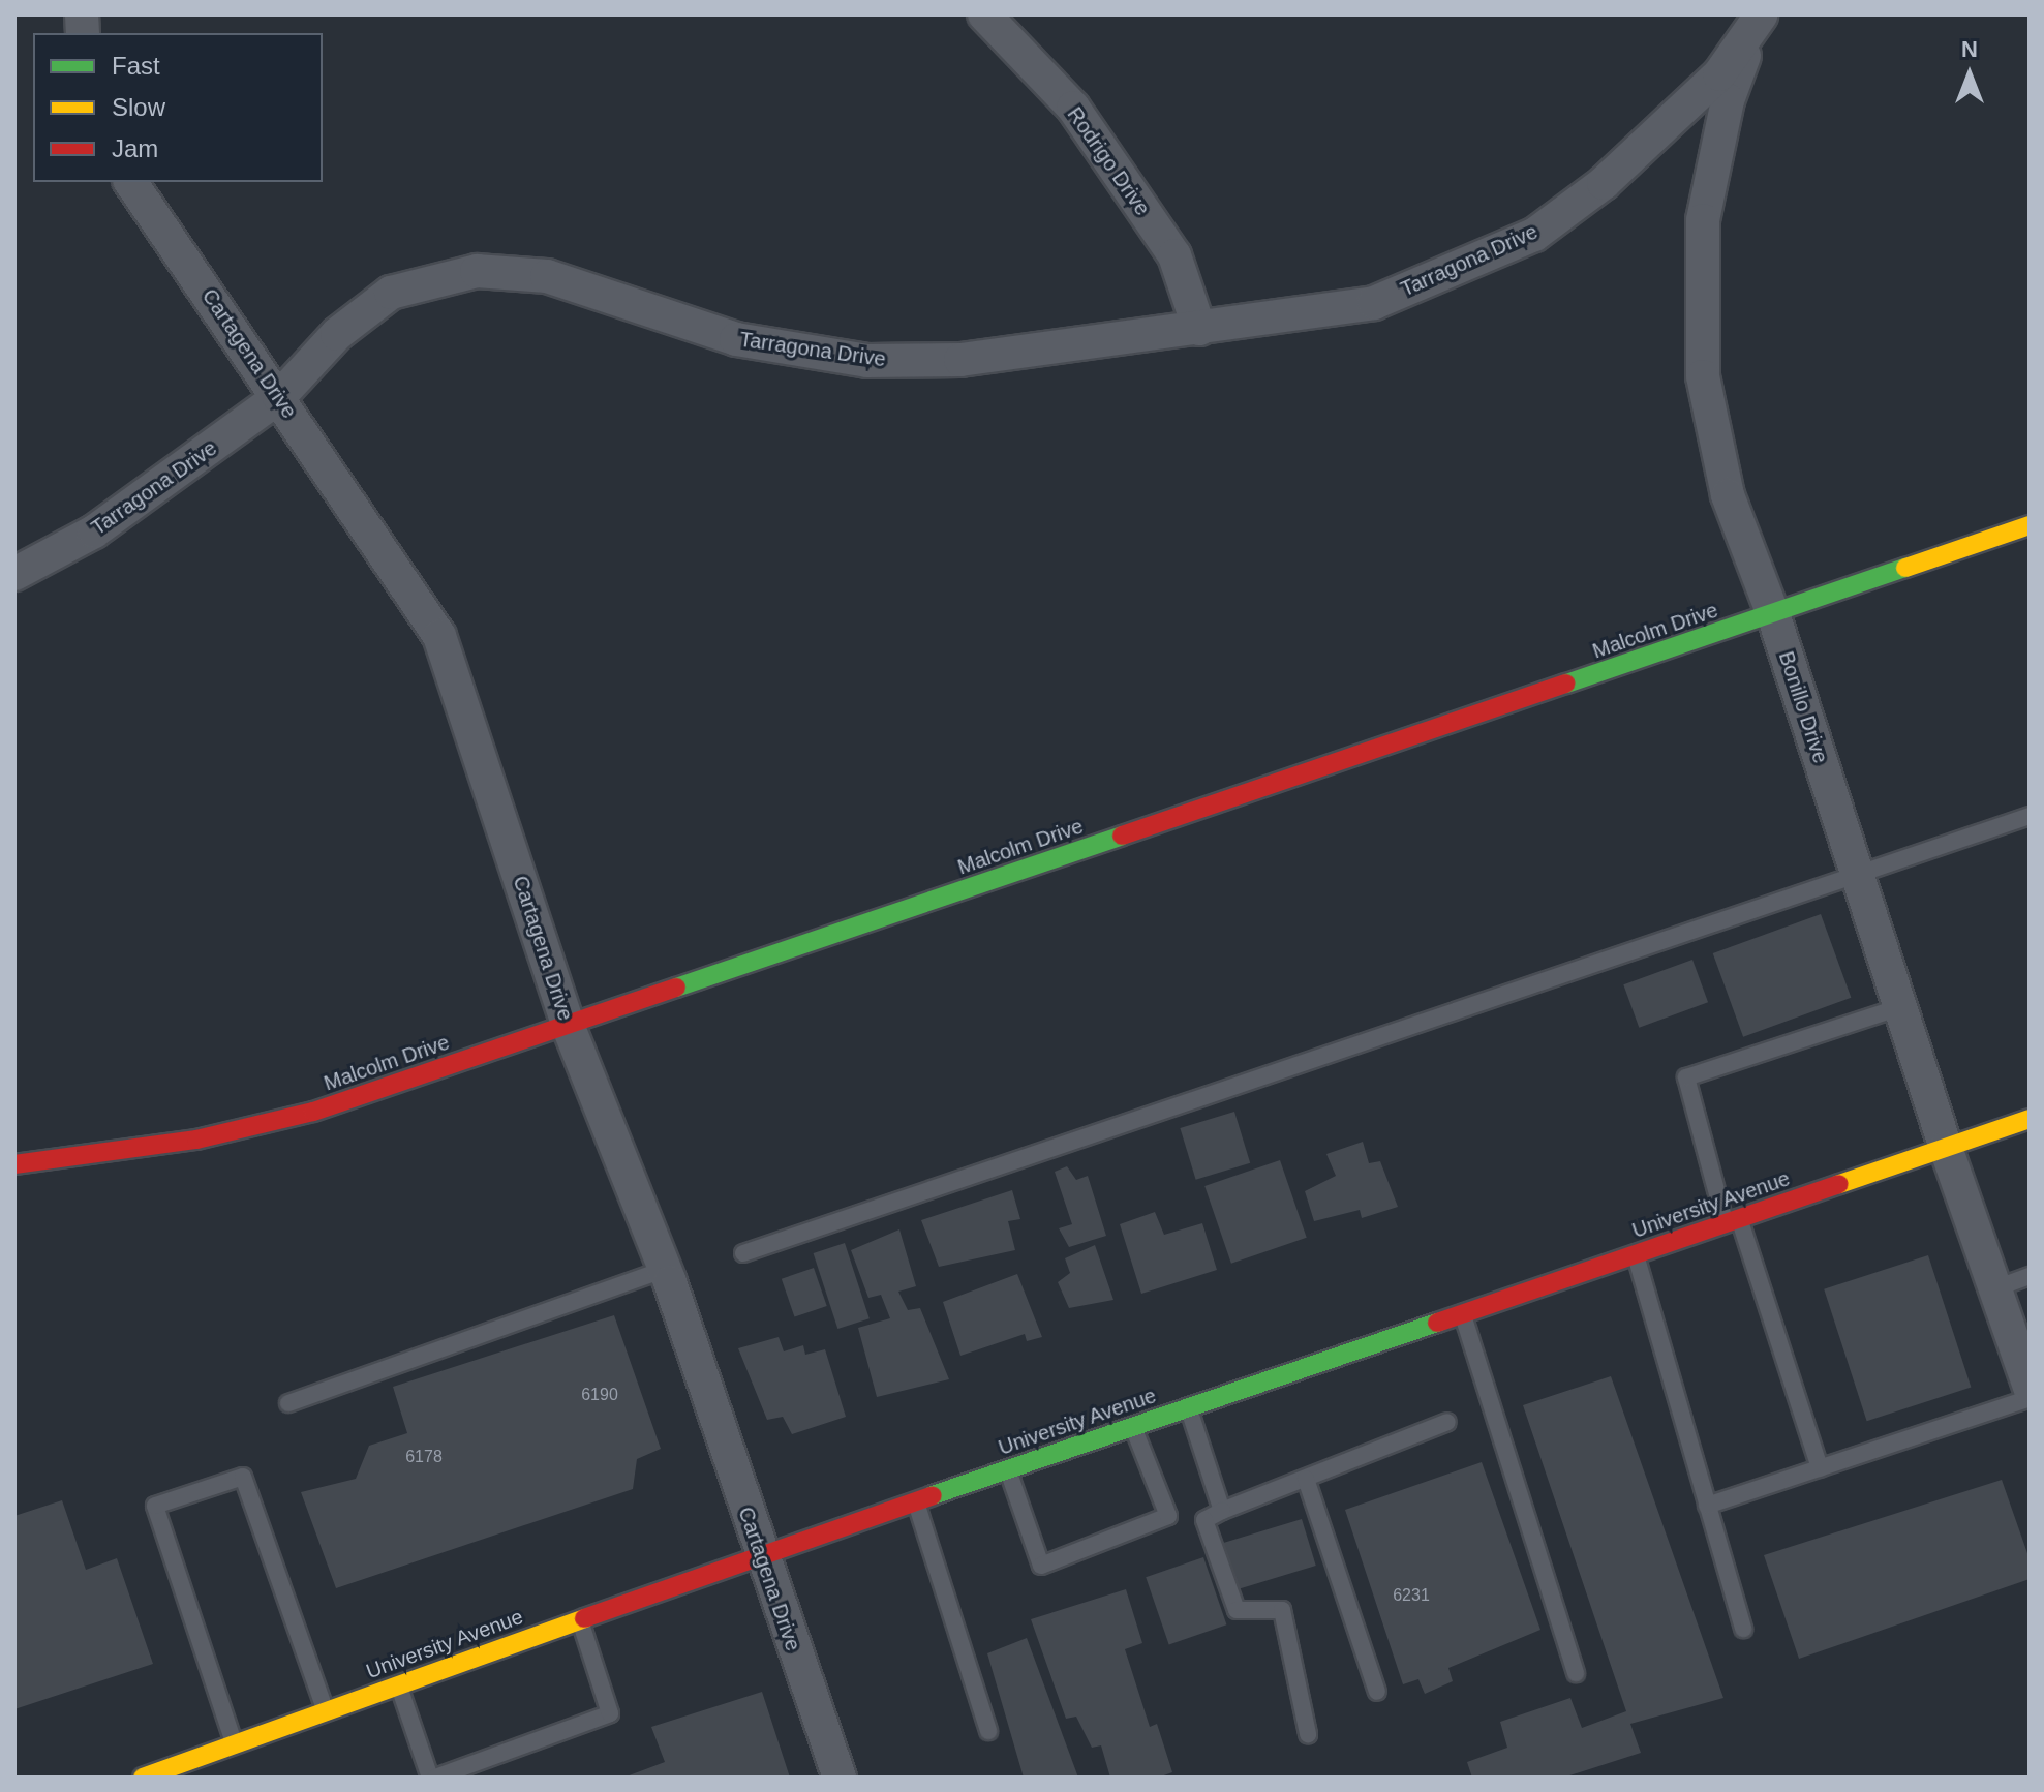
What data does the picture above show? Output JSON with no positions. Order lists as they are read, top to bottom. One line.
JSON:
{"streets":{"street":["Rodrigo Drive","Tarragona Drive","Cartagena Drive","Malcolm Drive","Bonillo Drive","University Avenue"]},"crossings":[["Rodrigo Drive","Tarragona Drive"],["Tarragona Drive","Cartagena Drive"],["Tarragona Drive","Bonillo Drive"],["Cartagena Drive","Malcolm Drive"],["Cartagena Drive","University Avenue"],["Malcolm Drive","Bonillo Drive"],["Bonillo Drive","University Avenue"]],"house_numbers":["6190","6178","6231"],"legend":["Fast","Slow","Jam"],"north":"top"}
